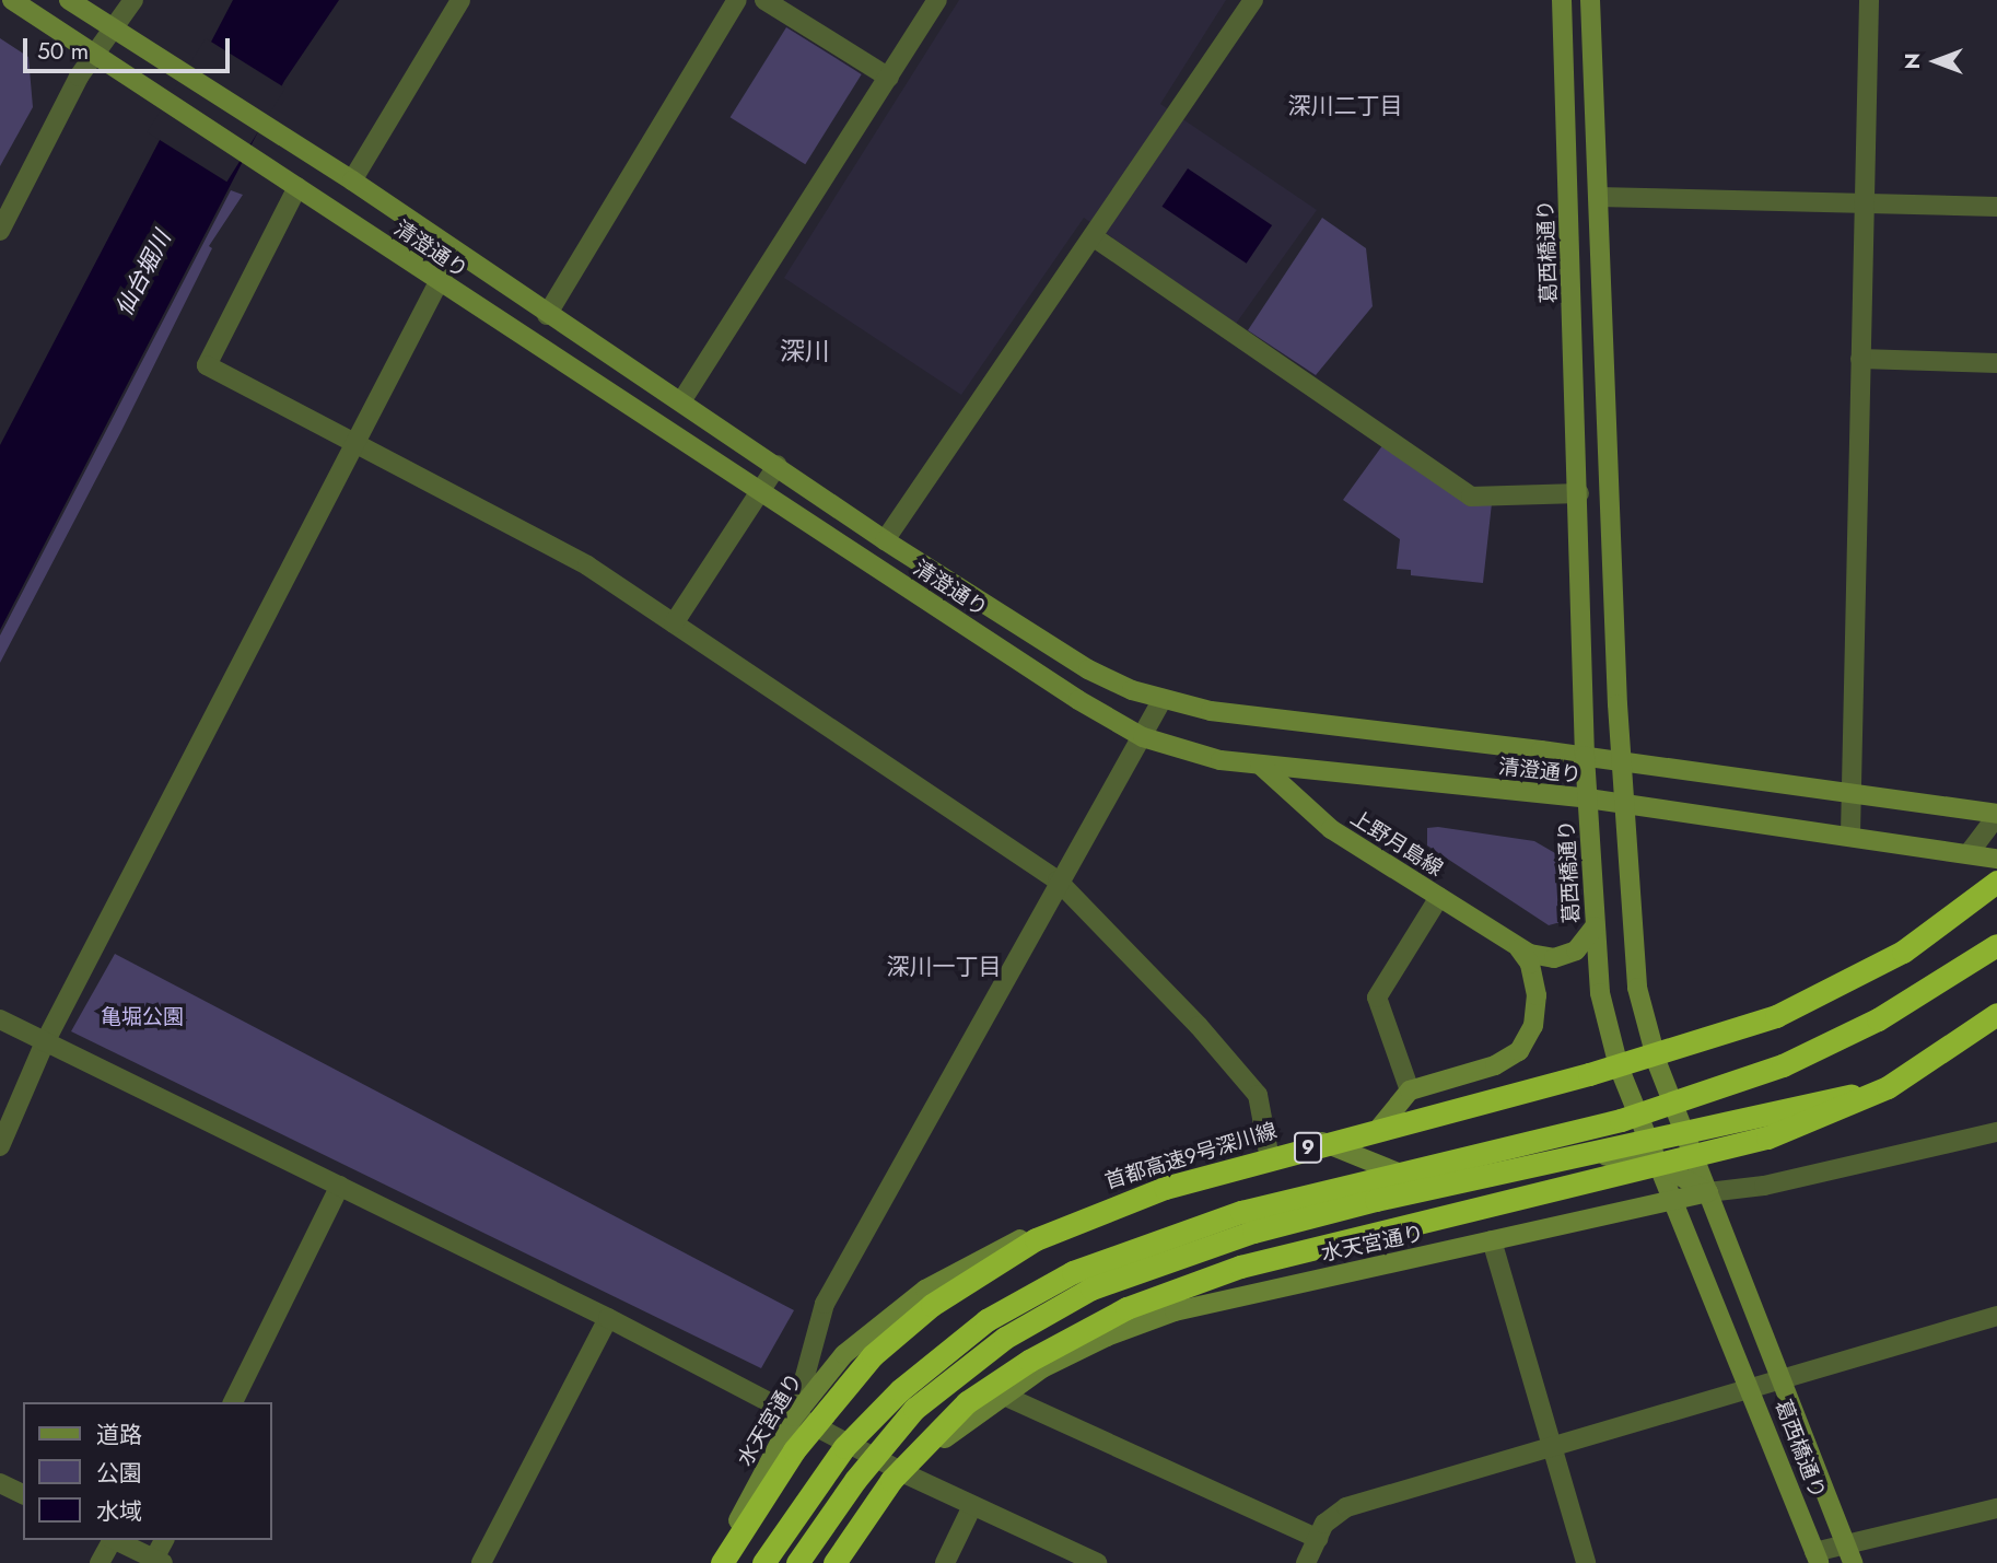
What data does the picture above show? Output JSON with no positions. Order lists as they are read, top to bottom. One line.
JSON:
{"streets":{"highway":["9","首都高速9号深川線"],"main road":["清澄通り","葛西橋通り","上野月島線","水天宮通り"]},"crossings":[["清澄通り","葛西橋通り"],["清澄通り","上野月島線"],["葛西橋通り","水天宮通り"],["首都高速9号深川線","水天宮通り"]],"districts":["深川二丁目","深川","深川一丁目"],"water":["仙台堀川"],"parks":["亀堀公園"],"legend":["道路","公園","水域"],"scale_bar":"50 m","north":"left"}
